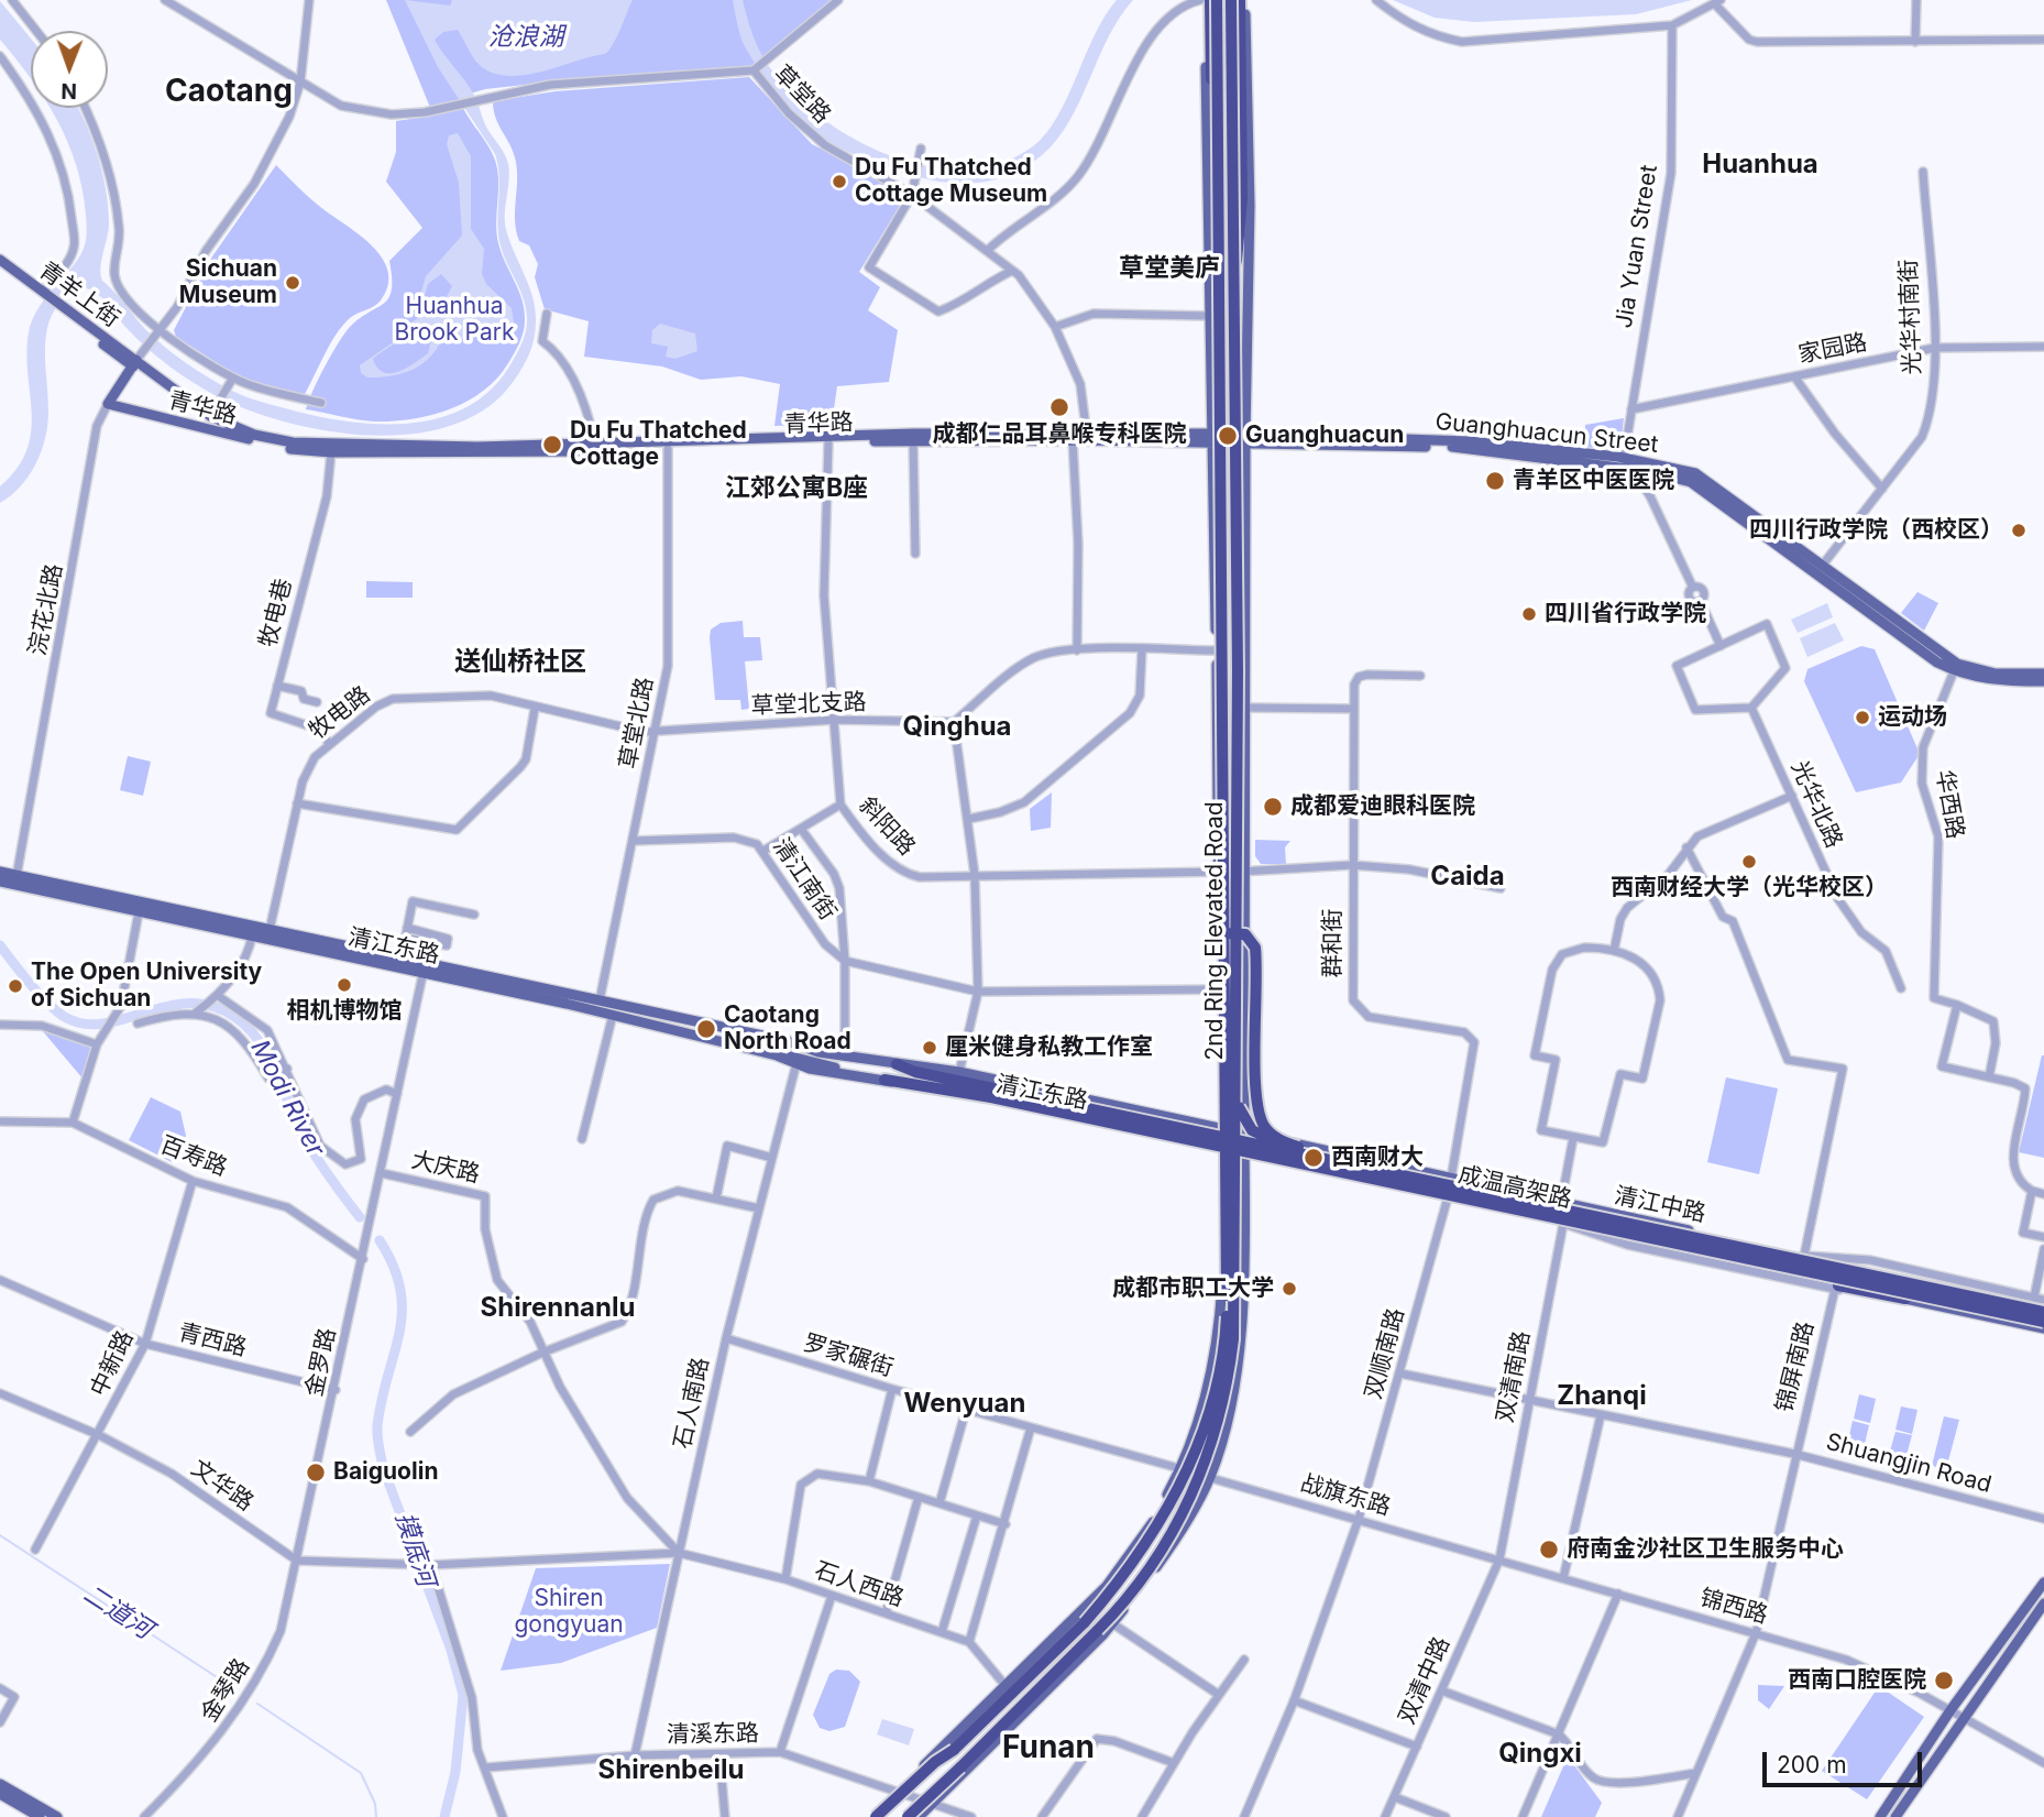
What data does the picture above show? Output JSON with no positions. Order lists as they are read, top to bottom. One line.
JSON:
{"streets":{"highway":["2nd Ring Elevated Road","成温高架路"],"main road":["青羊上街","青华路","Guanghuacun Street","浣花北路","清江东路","清江中路"],"street":["草堂路","Jia Yuan Street","光华村南街","家园路","牧电巷","草堂北支路","牧电路","草堂北路","光华北路","华西路","斜阳路","清江南街","群和街","百寿路","大庆路","青西路","双顺南路","罗家碾街","金罗路","中新路","锦屏南路","双清南路","石人南路","Shuangjin Road","文华路","战旗东路","石人西路","锦西路","双清中路","金琴路","清溪东路"]},"crossings":[["草堂路","青华路"],["Jia Yuan Street","家园路"],["Jia Yuan Street","Guanghuacun Street"],["青羊上街","青华路"],["青羊上街","浣花北路"],["光华村南街","家园路"],["光华村南街","Guanghuacun Street"],["青华路","Guanghuacun Street"],["青华路","浣花北路"],["青华路","牧电巷"],["青华路","草堂北路"],["青华路","斜阳路"],["Guanghuacun Street","华西路"],["浣花北路","清江东路"],["牧电巷","牧电路"],["草堂北支路","牧电路"],["草堂北支路","草堂北路"],["草堂北支路","斜阳路"],["牧电路","草堂北路"],["牧电路","清江东路"],["草堂北路","清江南街"],["草堂北路","清江东路"],["斜阳路","群和街"],["2nd Ring Elevated Road","清江东路"],["2nd Ring Elevated Road","清江中路"],["群和街","清江中路"],["清江东路","大庆路"],["清江东路","成温高架路"],["清江东路","清江中路"],["清江东路","石人南路"],["百寿路","金罗路"],["百寿路","中新路"],["大庆路","金罗路"],["大庆路","石人南路"],["大庆路","石人西路"],["成温高架路","清江中路"],["清江中路","双顺南路"],["清江中路","锦屏南路"],["清江中路","双清南路"],["青西路","金罗路"],["青西路","中新路"],["双顺南路","Shuangjin Road"],["双顺南路","战旗东路"],["罗家碾街","石人南路"],["罗家碾街","战旗东路"],["金罗路","文华路"],["金罗路","金琴路"],["中新路","文华路"],["锦屏南路","Shuangjin Road"],["锦屏南路","锦西路"],["双清南路","Shuangjin Road"],["双清南路","战旗东路"],["双清南路","锦西路"],["双清南路","双清中路"],["石人南路","石人西路"],["石人南路","清溪东路"],["文华路","金琴路"],["战旗东路","锦西路"],["战旗东路","双清中路"],["锦西路","双清中路"]],"districts":["Caotang","Huanhua","草堂美庐","江郊公寓B座","送仙桥社区","Qinghua","Caida","Shirennanlu","Zhanqi","Wenyuan","Funan","Qingxi","Shirenbeilu"],"water":["沧浪湖","Modi River","摸底河","二道河"],"parks":["Huanhua Brook Park","Shiren gongyuan"],"places":["Du Fu Thatched Cottage Museum","Sichuan Museum","成都仁品耳鼻喉专科医院","Guanghuacun","Du Fu Thatched Cottage","青羊区中医医院","四川行政学院（西校区）","四川省行政学院","运动场","成都爱迪眼科医院","西南财经大学（光华校区）","相机博物馆","The Open University of Sichuan","Caotang North Road","厘米健身私教工作室","西南财大","成都市职工大学","Baiguolin","府南金沙社区卫生服务中心","西南口腔医院"],"scale_bar":"200 m","north":"bottom"}
